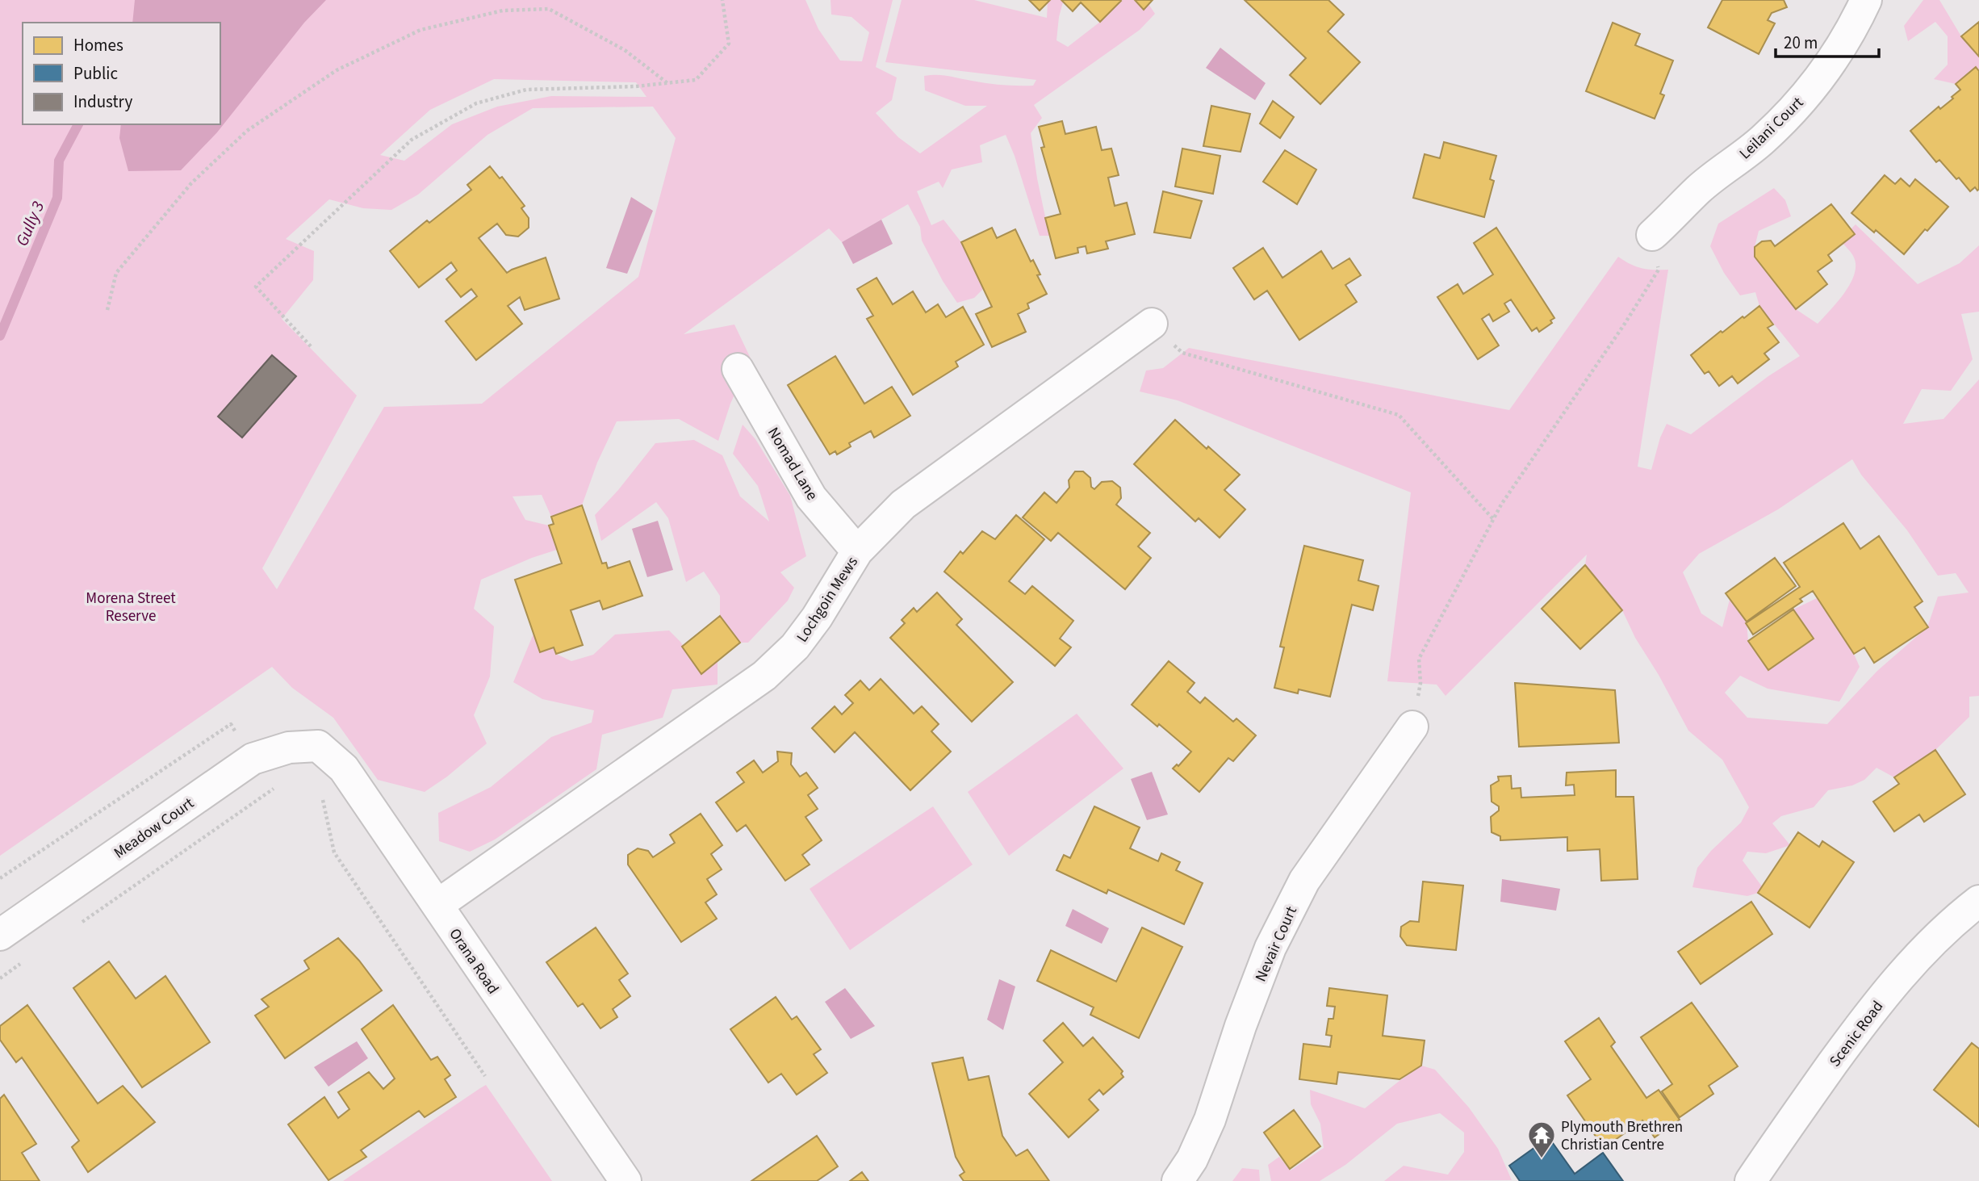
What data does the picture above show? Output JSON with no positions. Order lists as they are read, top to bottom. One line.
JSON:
{"streets":{"street":["Leilani Court","Nomad Lane","Lochgoin Mews","Meadow Court","Nevair Court","Orana Road","Scenic Road"]},"crossings":[["Nomad Lane","Lochgoin Mews"],["Lochgoin Mews","Orana Road"],["Meadow Court","Orana Road"]],"water":["Gully 3"],"parks":["Morena Street Reserve"],"places":{"temple":["Plymouth Brethren Christian Centre"]},"legend":["Homes","Public","Industry"],"scale_bar":"20 m"}
